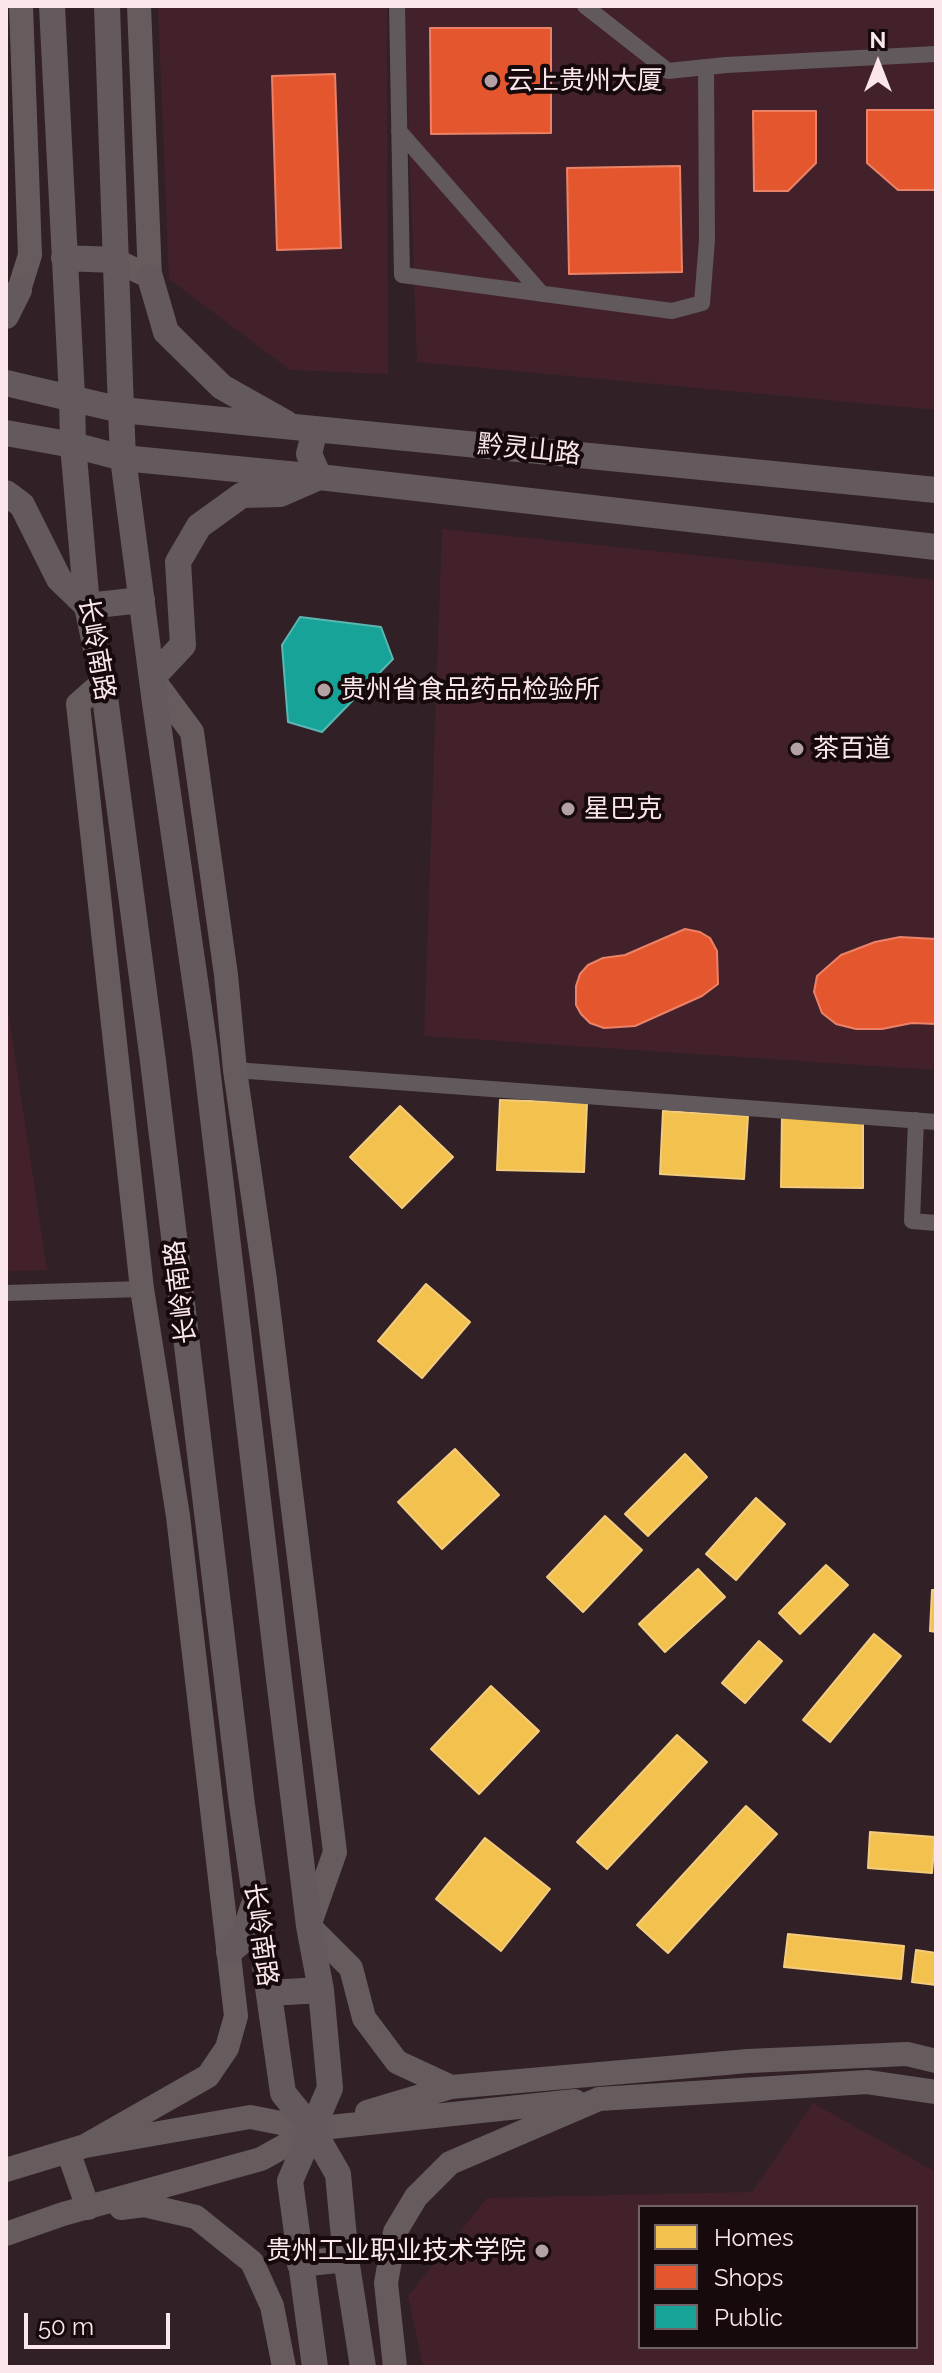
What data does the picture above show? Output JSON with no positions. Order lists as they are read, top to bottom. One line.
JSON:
{"streets":{"main road":["黔灵山路","长岭南路"]},"crossings":[["黔灵山路","长岭南路"]],"places":["云上贵州大厦","贵州省食品药品检验所","茶百道","星巴克","贵州工业职业技术学院"],"legend":["Homes","Shops","Public"],"scale_bar":"50 m","north":"top"}
